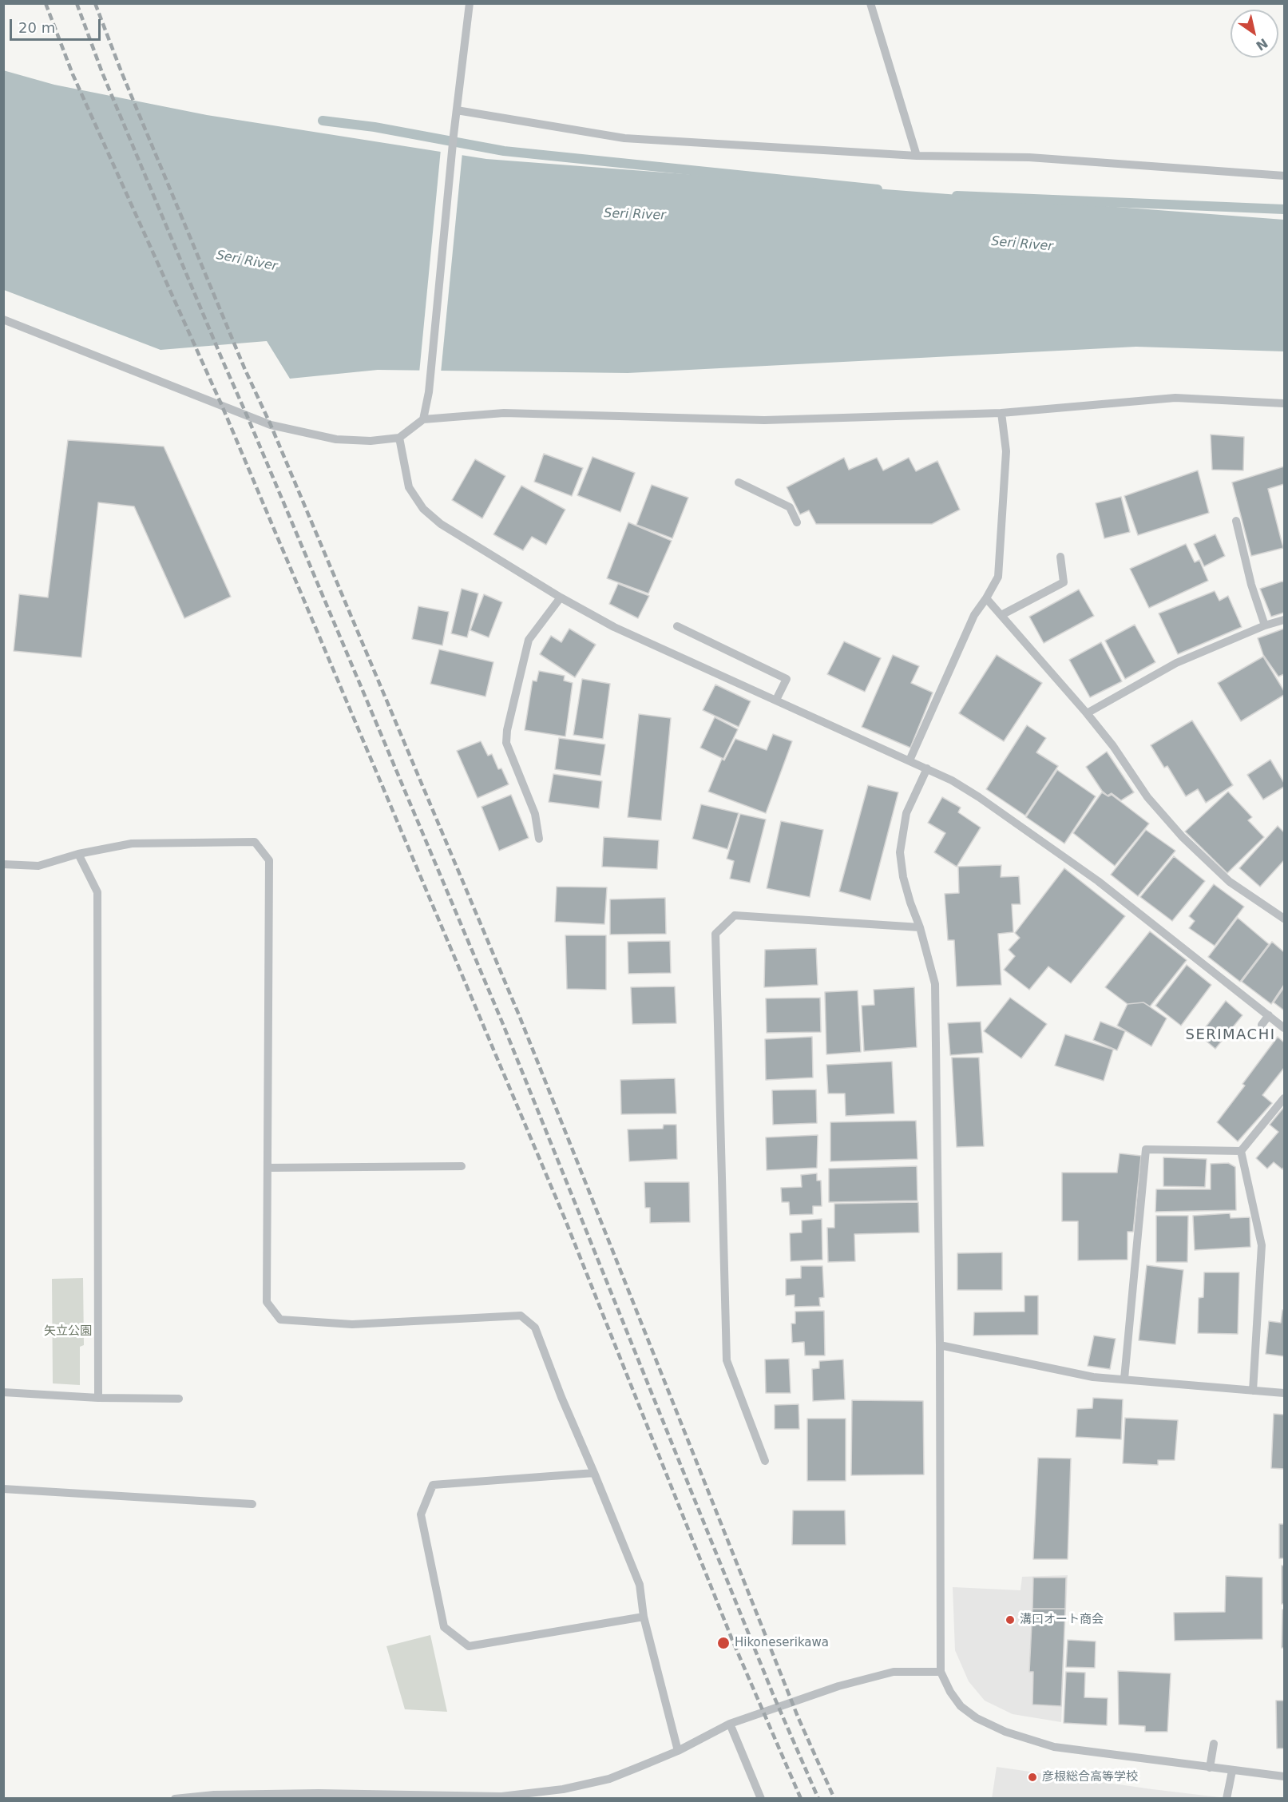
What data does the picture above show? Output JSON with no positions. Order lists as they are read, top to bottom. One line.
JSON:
{"districts":["SERIMACHI"],"water":["Seri River"],"parks":["矢立公園"],"places":["溝口オート商会","Hikoneserikawa","彦根総合高等学校"],"scale_bar":"20 m","north":"bottom right"}
